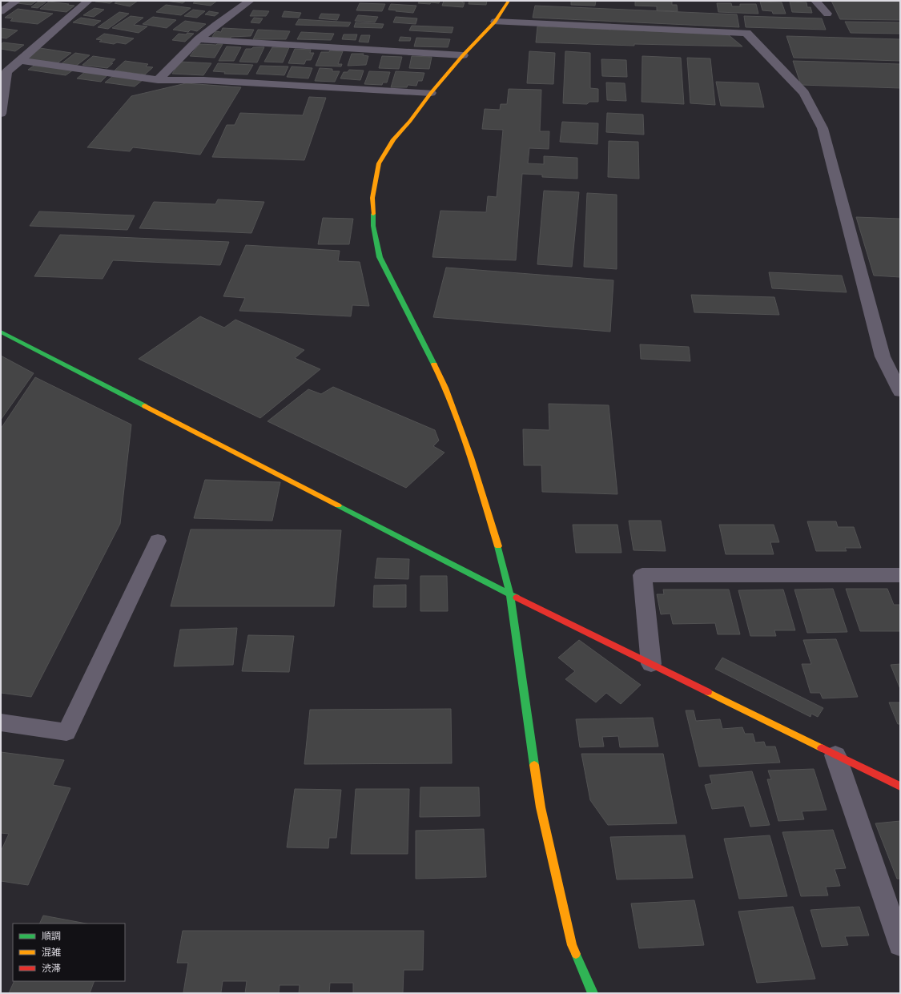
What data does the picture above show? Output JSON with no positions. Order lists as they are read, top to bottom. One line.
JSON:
{"legend":["順調","混雑","渋滞"]}
